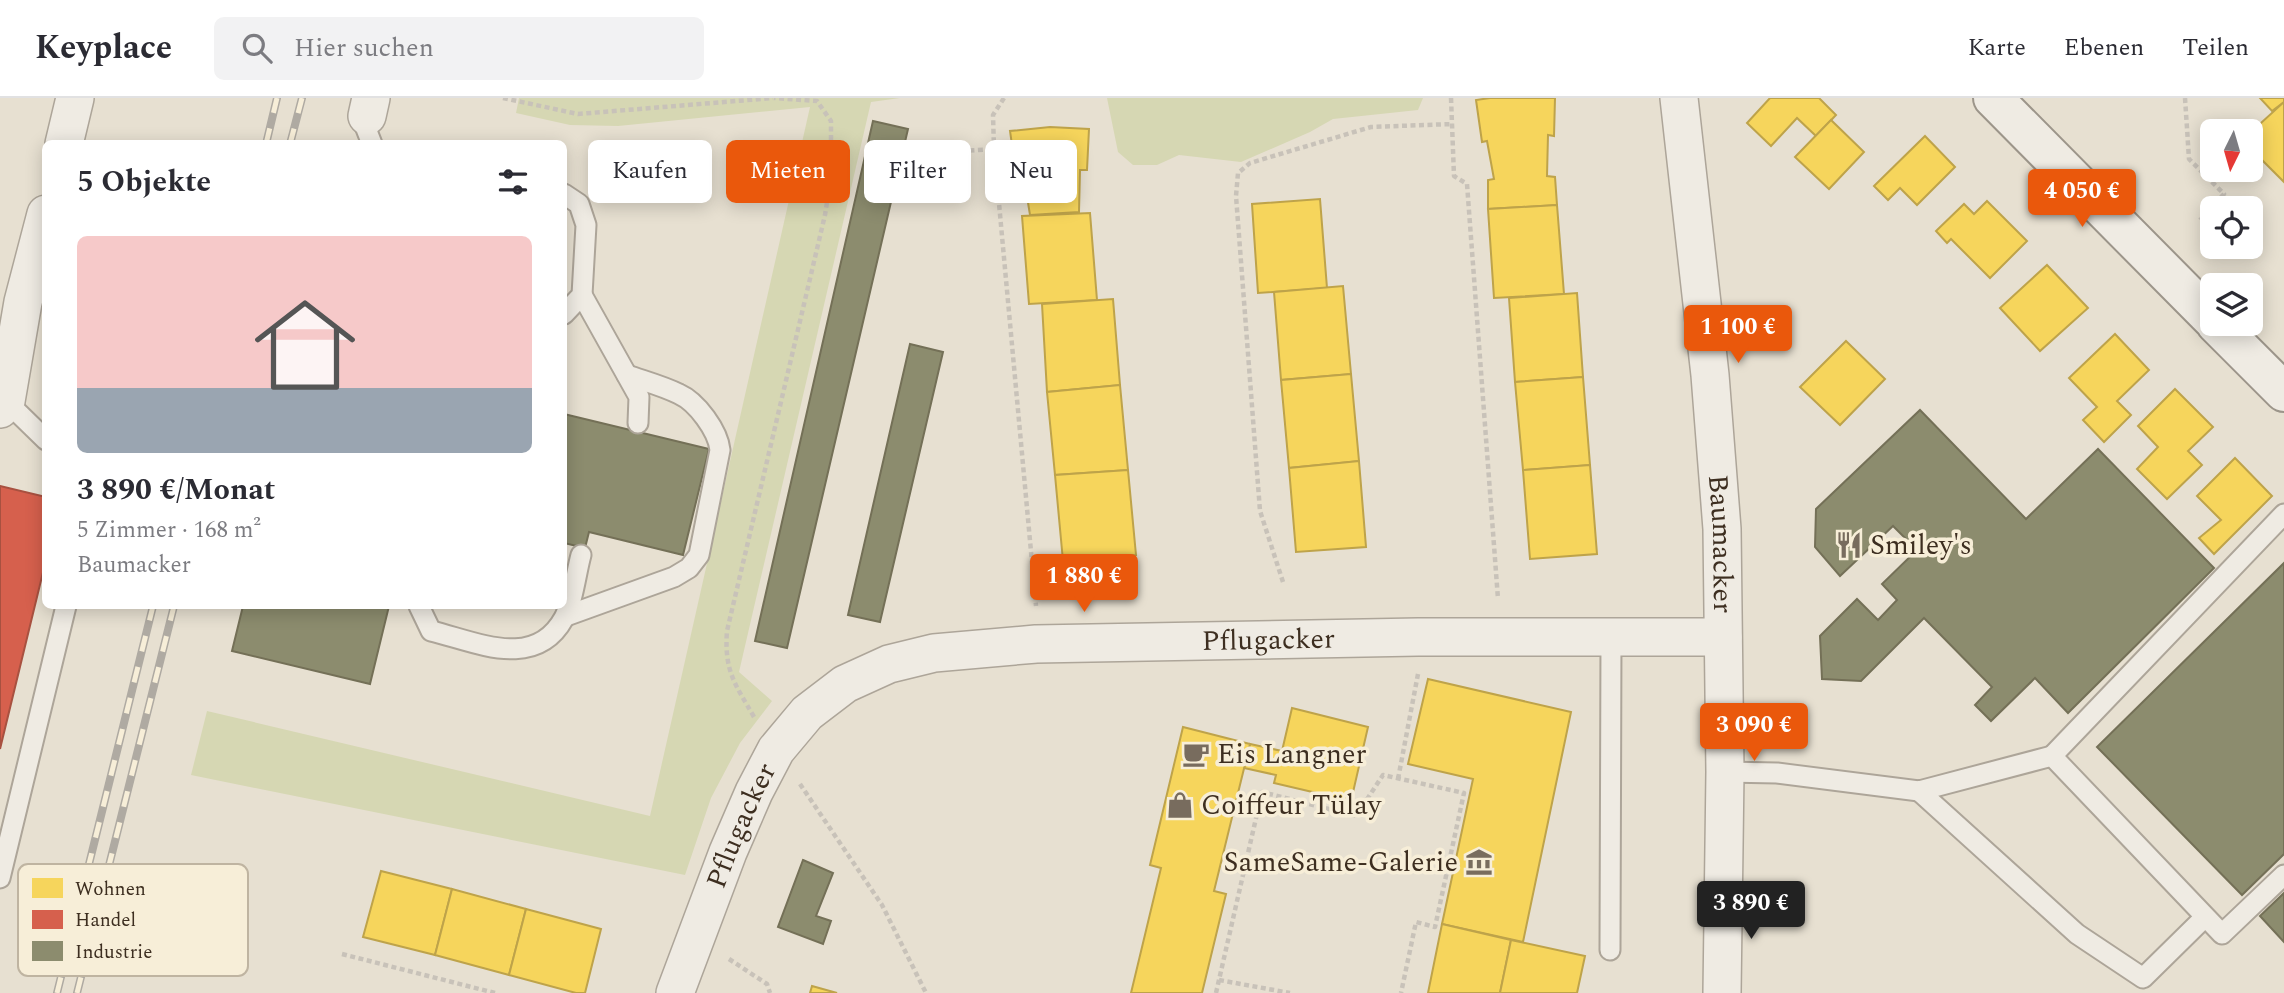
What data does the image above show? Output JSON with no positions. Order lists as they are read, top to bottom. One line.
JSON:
{"streets":{"street":["Baumacker","Pflugacker"]},"crossings":[["Baumacker","Pflugacker"]],"places":{"restaurant":["Smiley's"],"cafe":["Eis Langner"],"shop":["Coiffeur Tülay"],"museum":["SameSame-Galerie"]},"legend":["Wohnen","Handel","Industrie"],"north":"bottom","page":{"header":"Keyplace","search":"Hier suchen","nav":["Karte","Ebenen","Teilen"],"chip":["Kaufen","Mieten","Filter","Neu"],"heading":"5 Objekte","price":["4 050 €","1 100 €","1 880 €","3 090 €","3 890 €"],"list":[{"name":"3 890 €/Monat","note":"5 Zimmer · 168 m² · Baumacker"}]}}
